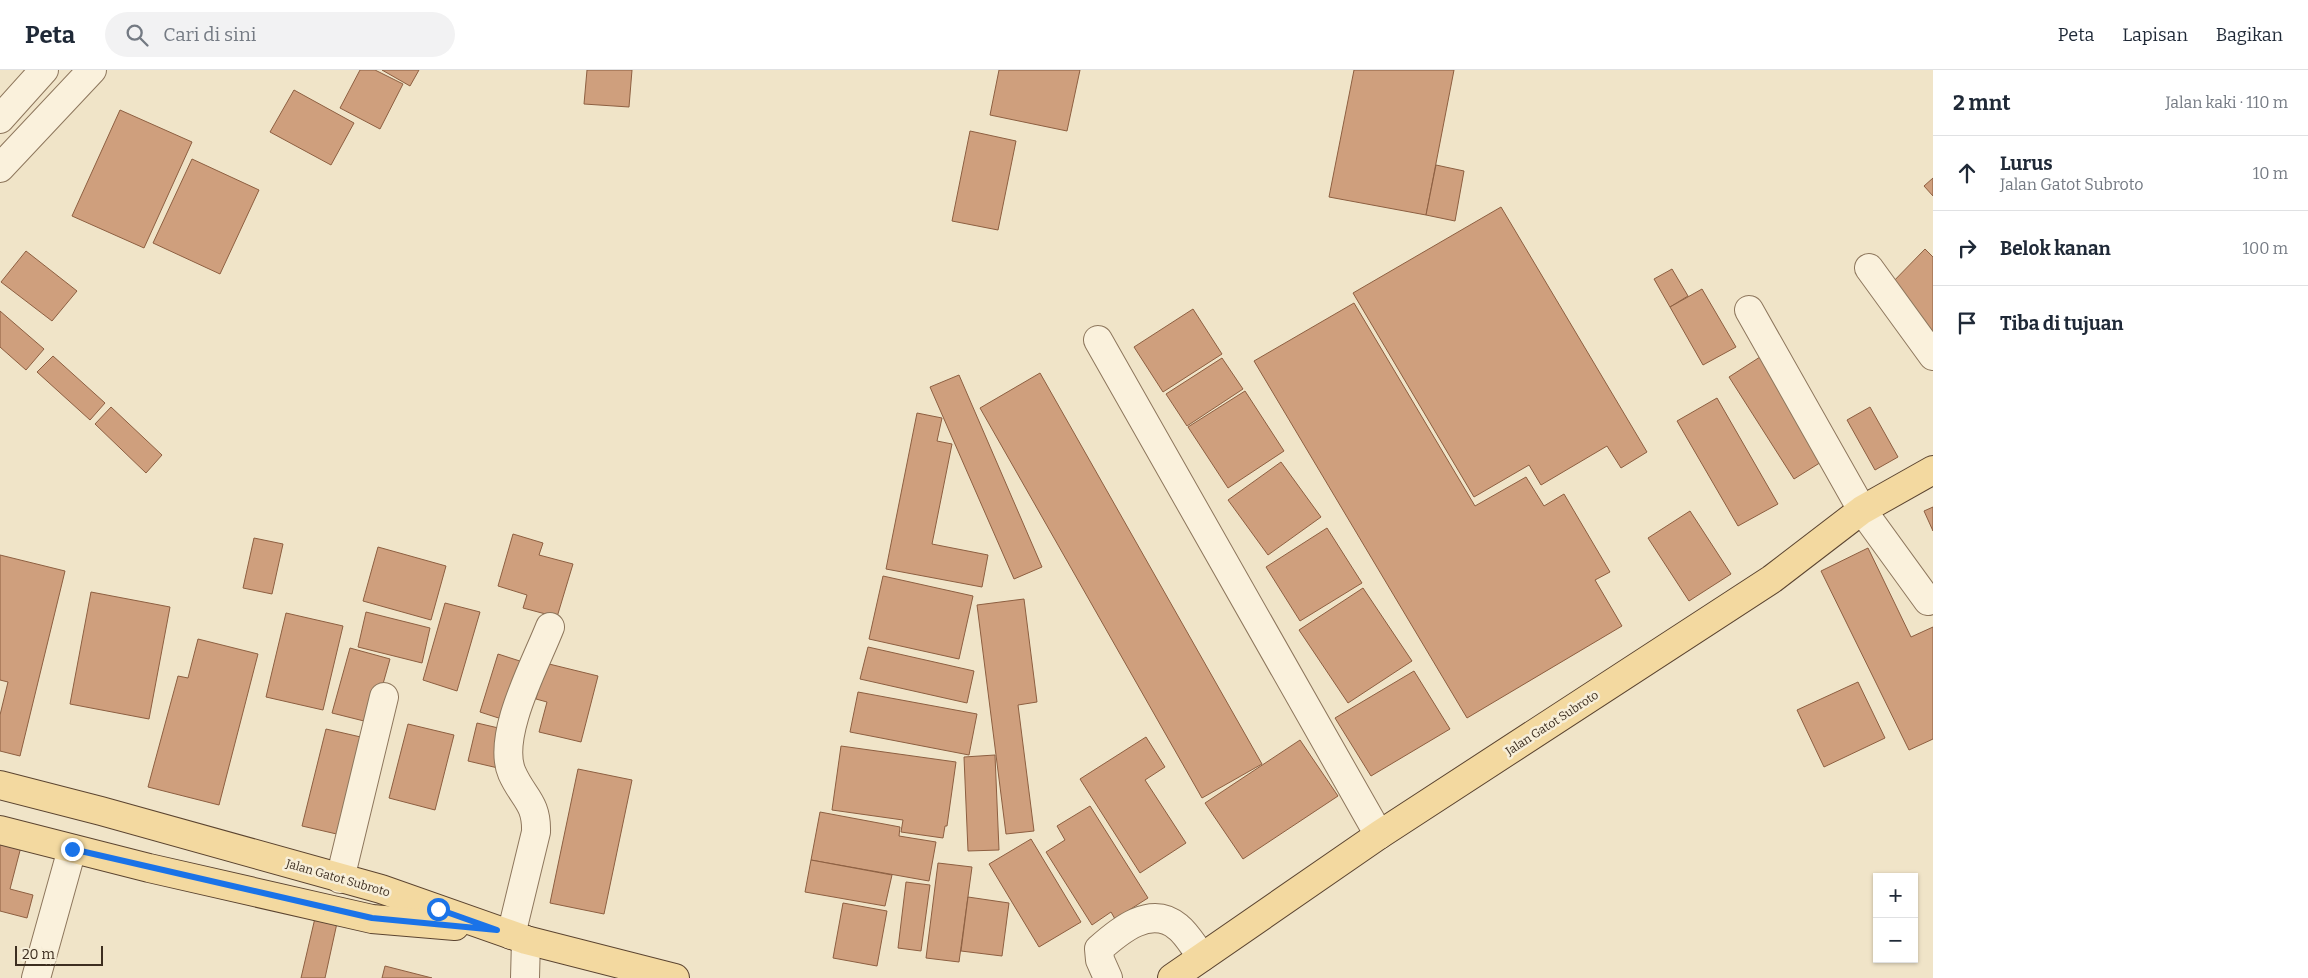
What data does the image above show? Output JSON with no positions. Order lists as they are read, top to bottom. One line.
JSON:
{"streets":{"main road":["Jalan Gatot Subroto"]},"scale_bar":"20 m","page":{"header":"Peta","search":"Cari di sini","nav":["Peta","Lapisan","Bagikan"],"heading":["2 mnt","Jalan kaki · 110 m"],"list":[["Lurus","Jalan Gatot Subroto","10 m"],["Belok kanan","100 m"],"Tiba di tujuan"],"map_buttons":["+","−"],"scale":"20 m"}}
